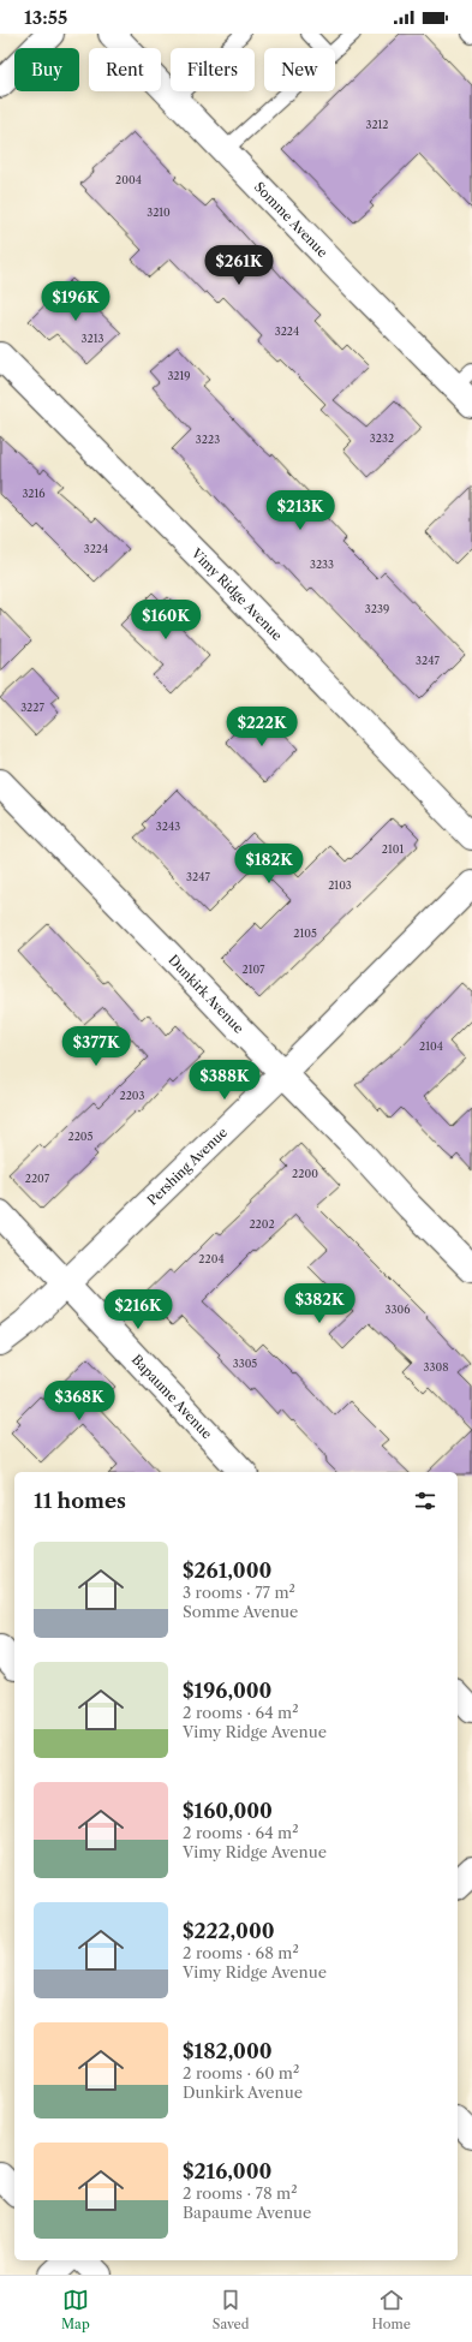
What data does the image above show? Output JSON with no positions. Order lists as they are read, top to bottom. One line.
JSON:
{"streets":{"street":["Somme Avenue","Vimy Ridge Avenue","Dunkirk Avenue","Pershing Avenue","Bapaume Avenue"]},"crossings":[["Dunkirk Avenue","Pershing Avenue"],["Pershing Avenue","Bapaume Avenue"]],"house_numbers":["3212","2004","3210","3224","3213","3219","3232","3223","3216","3224","3233","3239","3247","3227","3243","2101","3247","2103","2105","2107","2104","2203","2205","2200","2207","2202","2204","3306","3305","3308"],"page":{"status":"13:55","chip":["Buy","Rent","Filters","New"],"price":["$261K","$196K","$213K","$160K","$222K","$182K","$377K","$388K","$382K","$216K","$368K"],"heading":"11 homes","list":[{"name":"$261,000","note":"3 rooms · 77 m² · Somme Avenue"},{"name":"$196,000","note":"2 rooms · 64 m² · Vimy Ridge Avenue"},{"name":"$160,000","note":"2 rooms · 64 m² · Vimy Ridge Avenue"},{"name":"$222,000","note":"2 rooms · 68 m² · Vimy Ridge Avenue"},{"name":"$182,000","note":"2 rooms · 60 m² · Dunkirk Avenue"},{"name":"$216,000","note":"2 rooms · 78 m² · Bapaume Avenue"}],"tabs":["Map","Saved","Home"]}}
